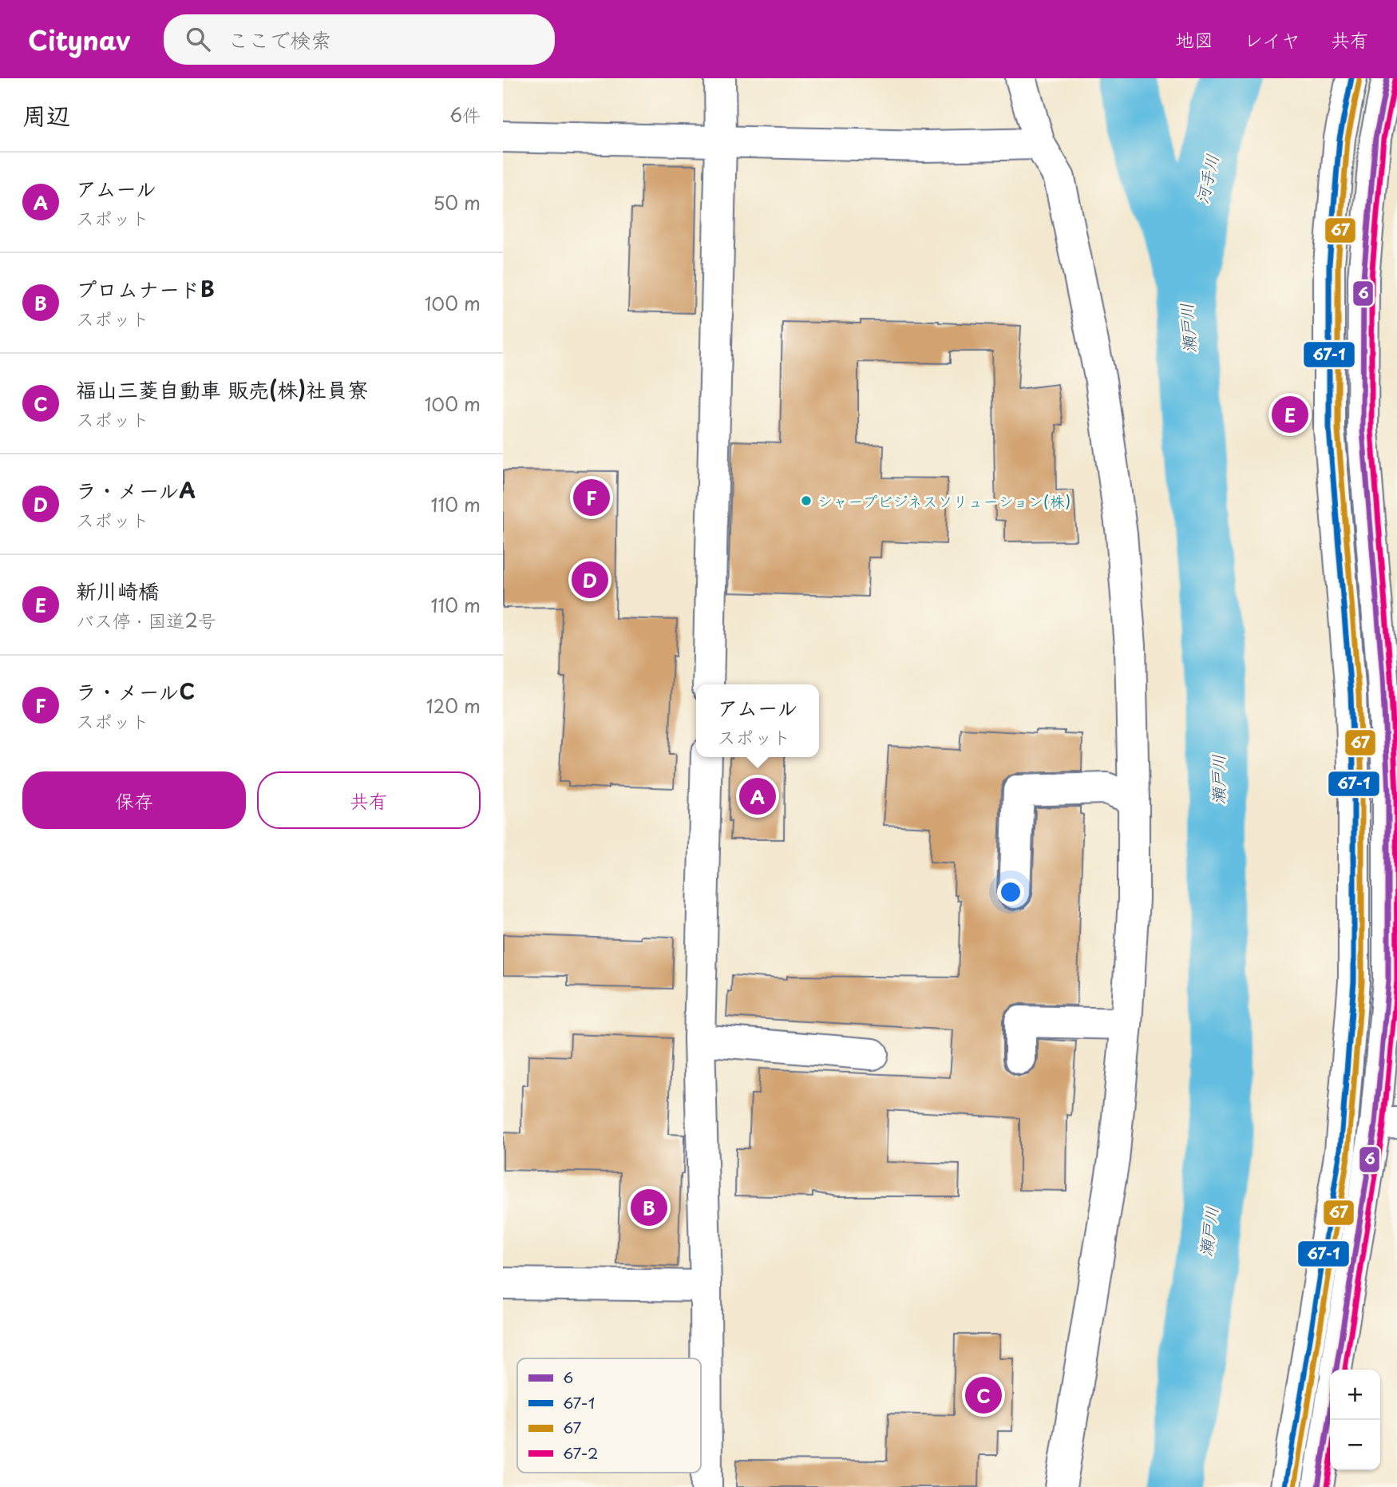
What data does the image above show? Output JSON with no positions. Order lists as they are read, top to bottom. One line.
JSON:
{"water":["河手川","瀬戸川"],"places":["シャープビジネスソリューション(株)"],"lines":["transit line 6","transit line 67-1","transit line 67","transit line 67-2"],"legend":["6","67-1","67","67-2"],"page":{"header":"Citynav","search":"ここで検索","nav":["地図","レイヤ","共有"],"heading":["周辺","6件"],"list":[{"mark":"A","name":"アムール","note":"スポット","value":"50 m"},{"mark":"B","name":"プロムナードB","note":"スポット","value":"100 m"},{"mark":"C","name":"福山三菱自動車 販売(株)社員寮","note":"スポット","value":"100 m"},{"mark":"D","name":"ラ・メールA","note":"スポット","value":"110 m"},{"mark":"E","name":"新川崎橋","note":"バス停 · 国道2号","value":"110 m"},{"mark":"F","name":"ラ・メールC","note":"スポット","value":"120 m"}],"pins":["E","F","D","A","B","C"],"popup":["アムール","スポット"],"buttons":["保存","共有"],"map_buttons":["+","−"]}}
